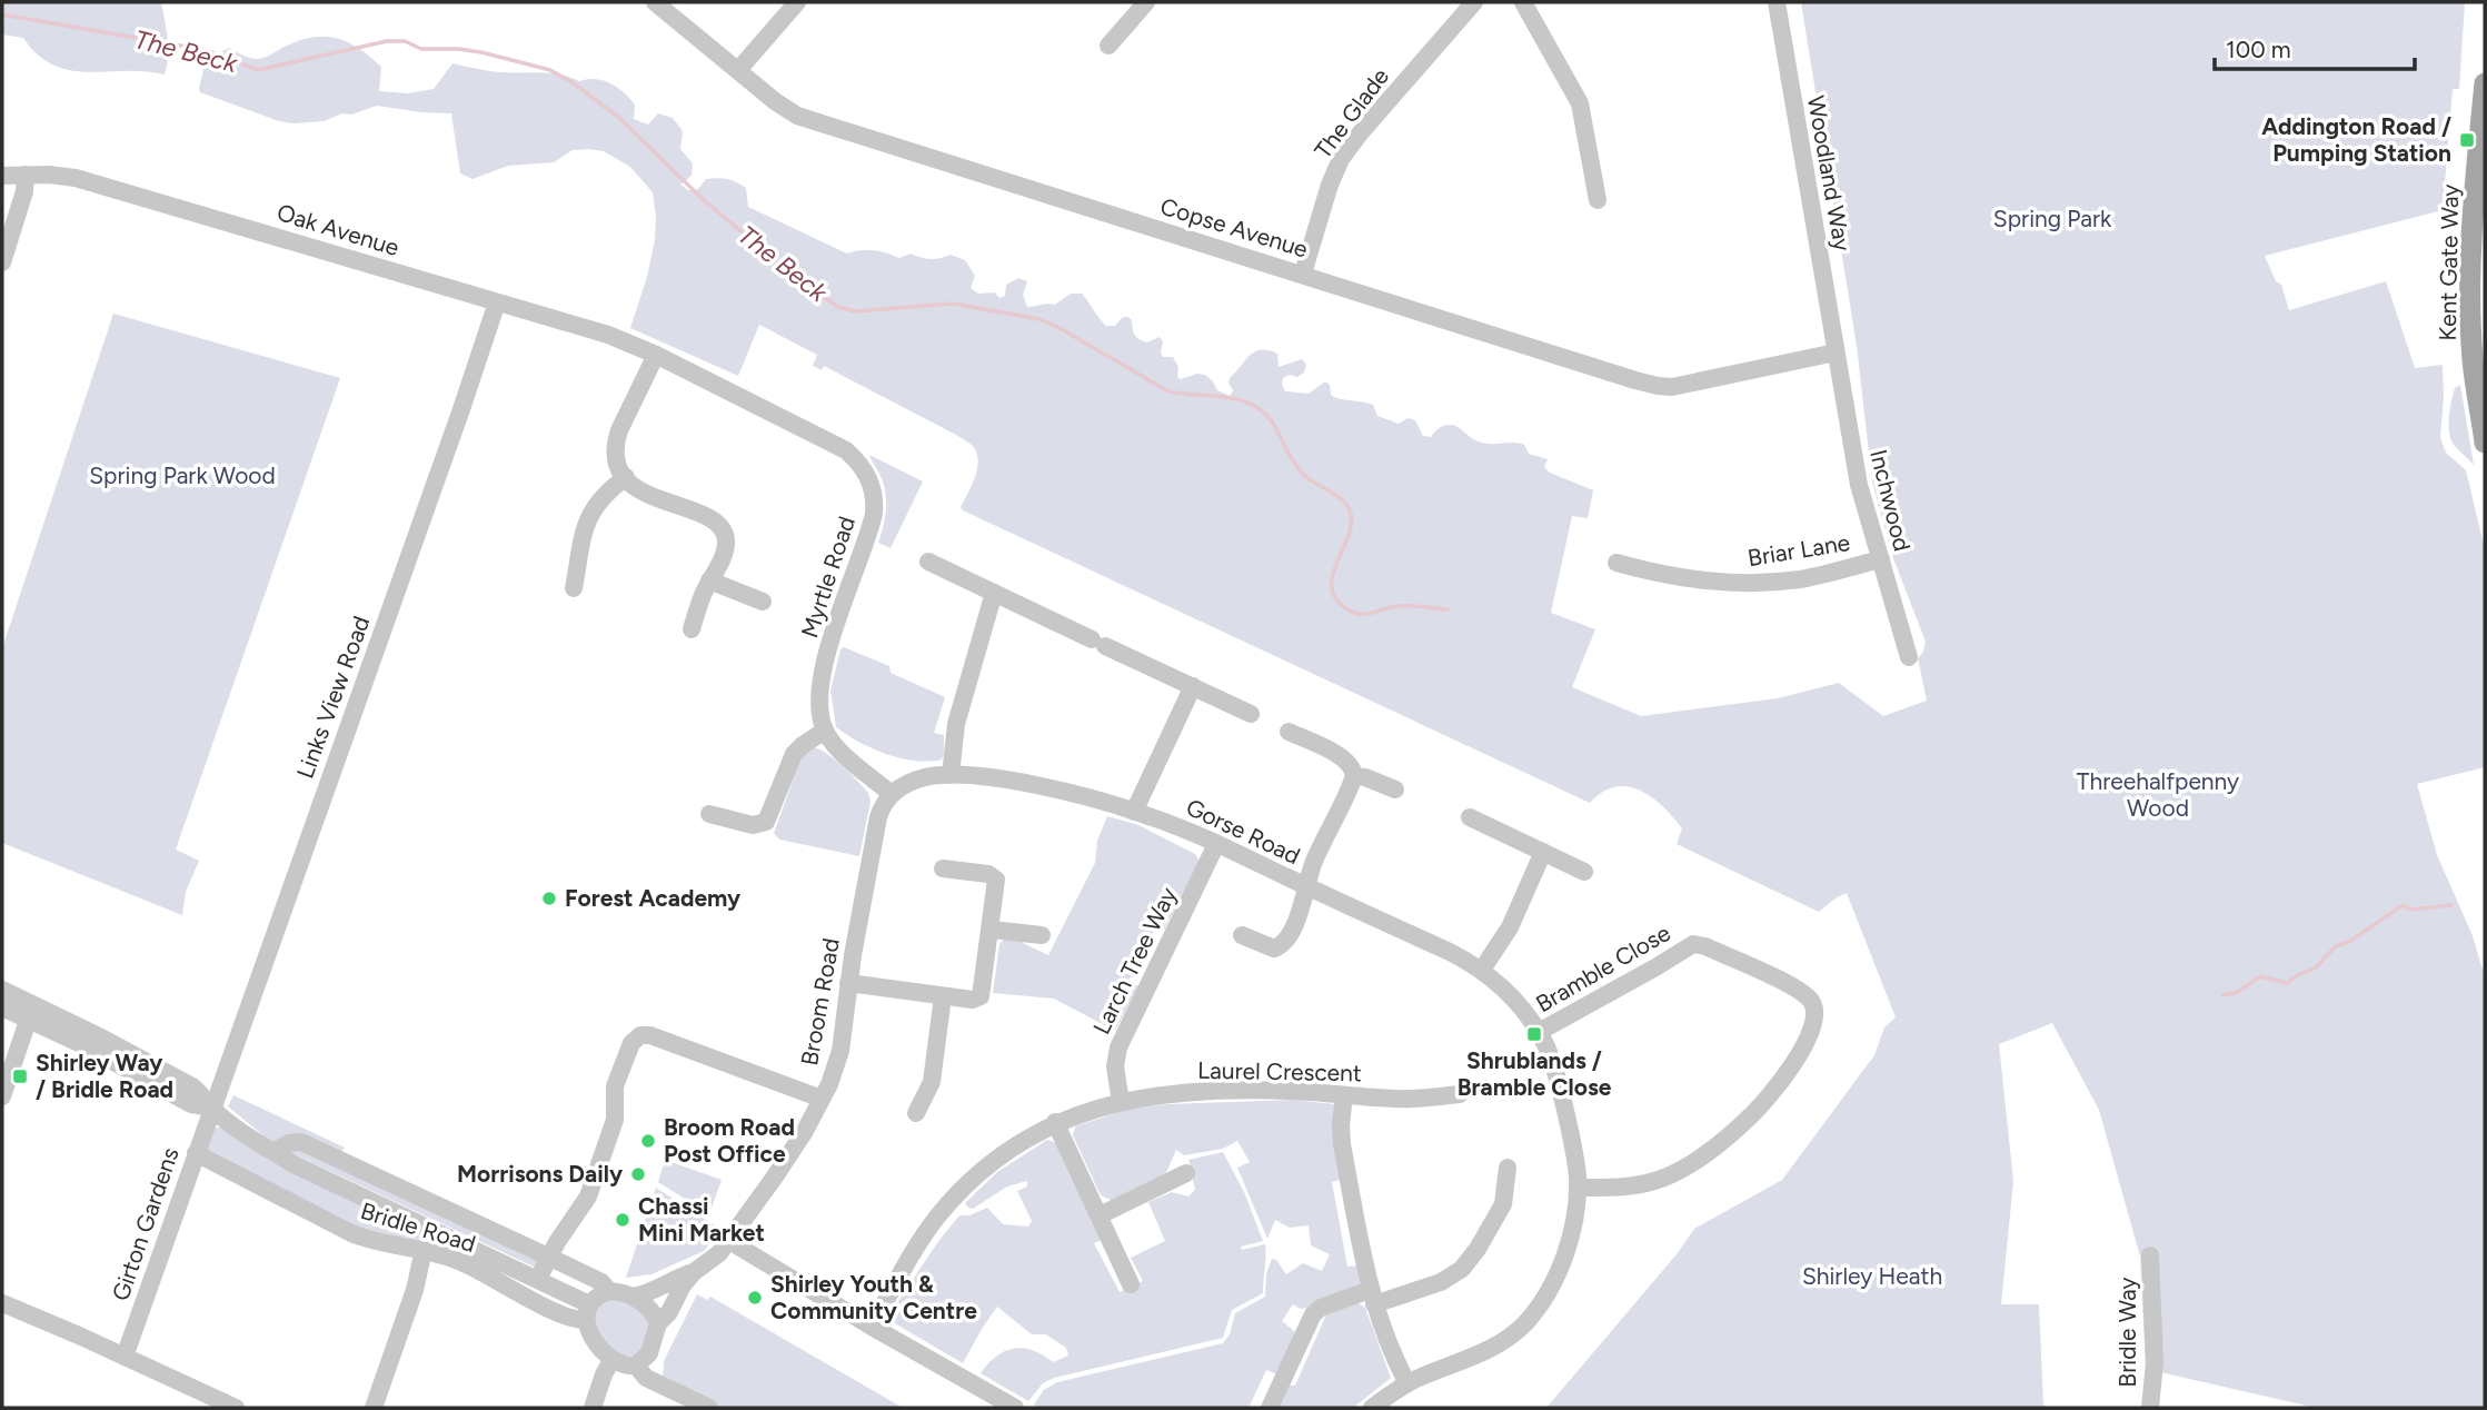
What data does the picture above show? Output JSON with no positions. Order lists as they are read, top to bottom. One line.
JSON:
{"streets":{"main road":["Kent Gate Way"],"street":["The Glade","Woodland Way","Copse Avenue","Oak Avenue","Inchwood","Briar Lane","Myrtle Road","Links View Road","Gorse Road","Larch Tree Way","Bramble Close","Broom Road","Laurel Crescent","Girton Gardens","Bridle Road","Bridle Way"]},"crossings":[["The Glade","Copse Avenue"],["Woodland Way","Copse Avenue"],["Woodland Way","Inchwood"],["Copse Avenue","Inchwood"],["Oak Avenue","Myrtle Road"],["Oak Avenue","Links View Road"],["Inchwood","Briar Lane"],["Links View Road","Girton Gardens"],["Links View Road","Bridle Road"],["Gorse Road","Larch Tree Way"],["Gorse Road","Bramble Close"],["Gorse Road","Broom Road"],["Larch Tree Way","Laurel Crescent"],["Broom Road","Bridle Road"],["Girton Gardens","Bridle Road"]],"water":["The Beck"],"parks":["Spring Park","Spring Park Wood","Threehalfpenny Wood","Shirley Heath"],"places":{"transit":["Addington Road / Pumping Station","Shrublands / Bramble Close","Shirley Way / Bridle Road"],"other":["Forest Academy","Broom Road Post Office","Morrisons Daily","Chassi Mini Market","Shirley Youth & Community Centre"]},"scale_bar":"100 m"}
